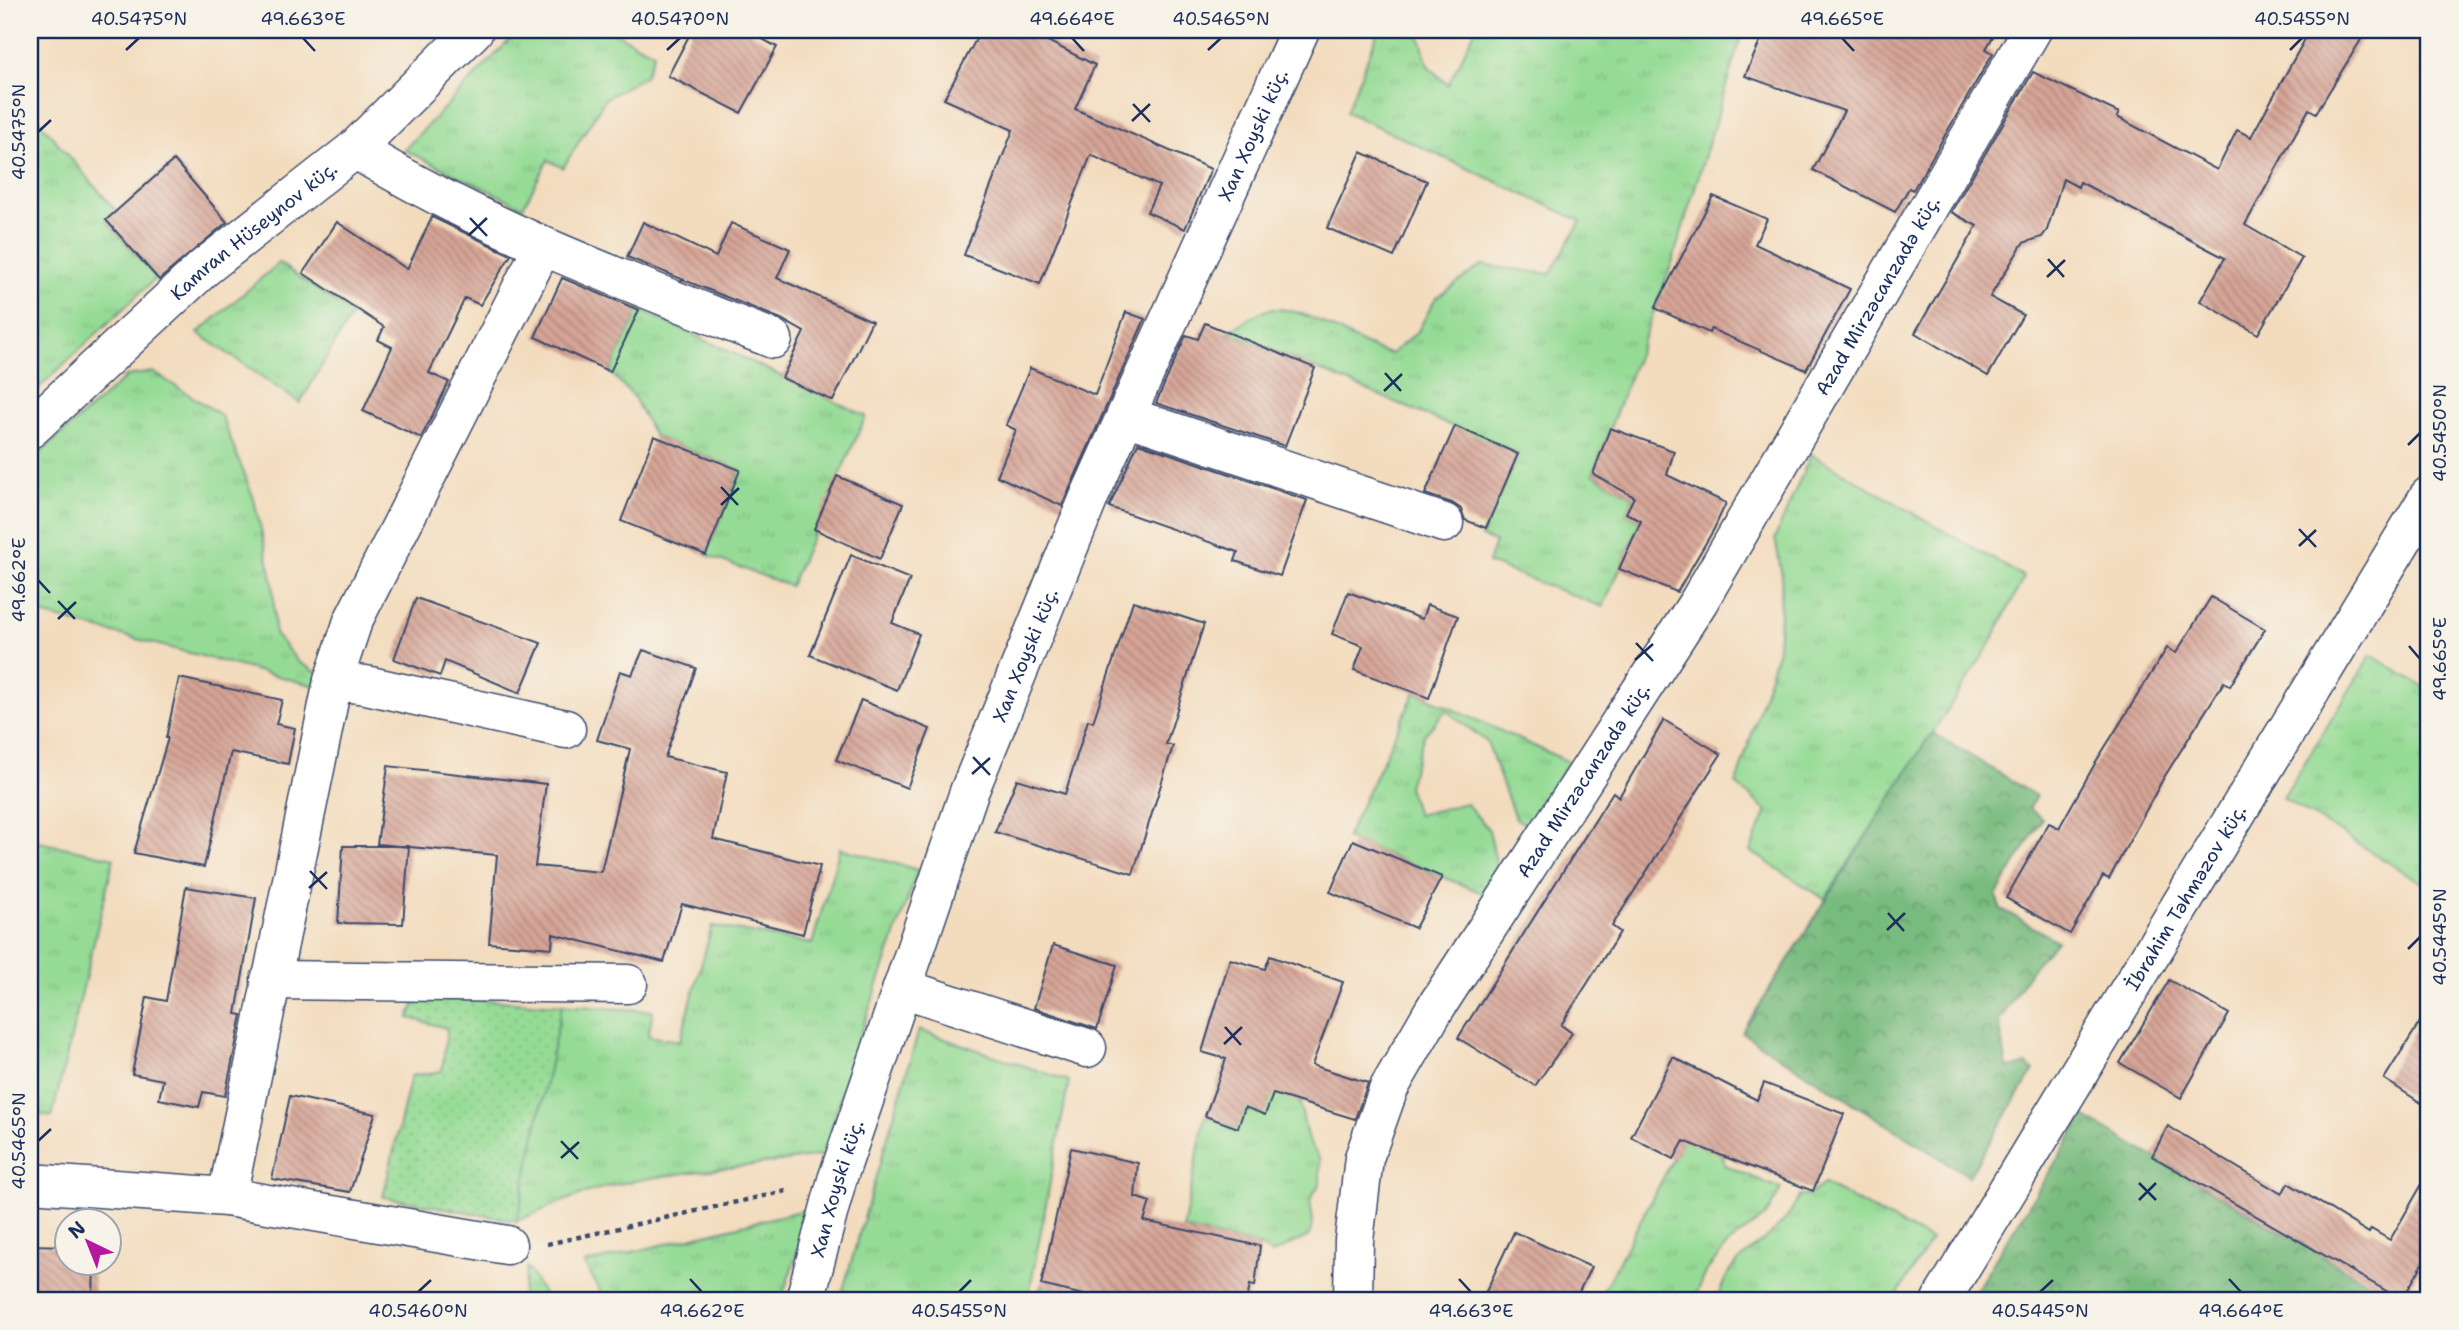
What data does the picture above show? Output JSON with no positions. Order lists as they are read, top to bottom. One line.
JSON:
{"streets":{"street":["Xan Xoyski küç.","Kamran Hüseynov küç.","Azad Mirzəcanzadə küç.","İbrahim Təhməzov küç."]},"north":"top left","coordinates":["40.5475°N","49.663°E","40.5470°N","49.664°E","40.5465°N","49.665°E","40.5455°N","40.5450°N","49.662°E","40.5445°N","40.5460°N"]}
